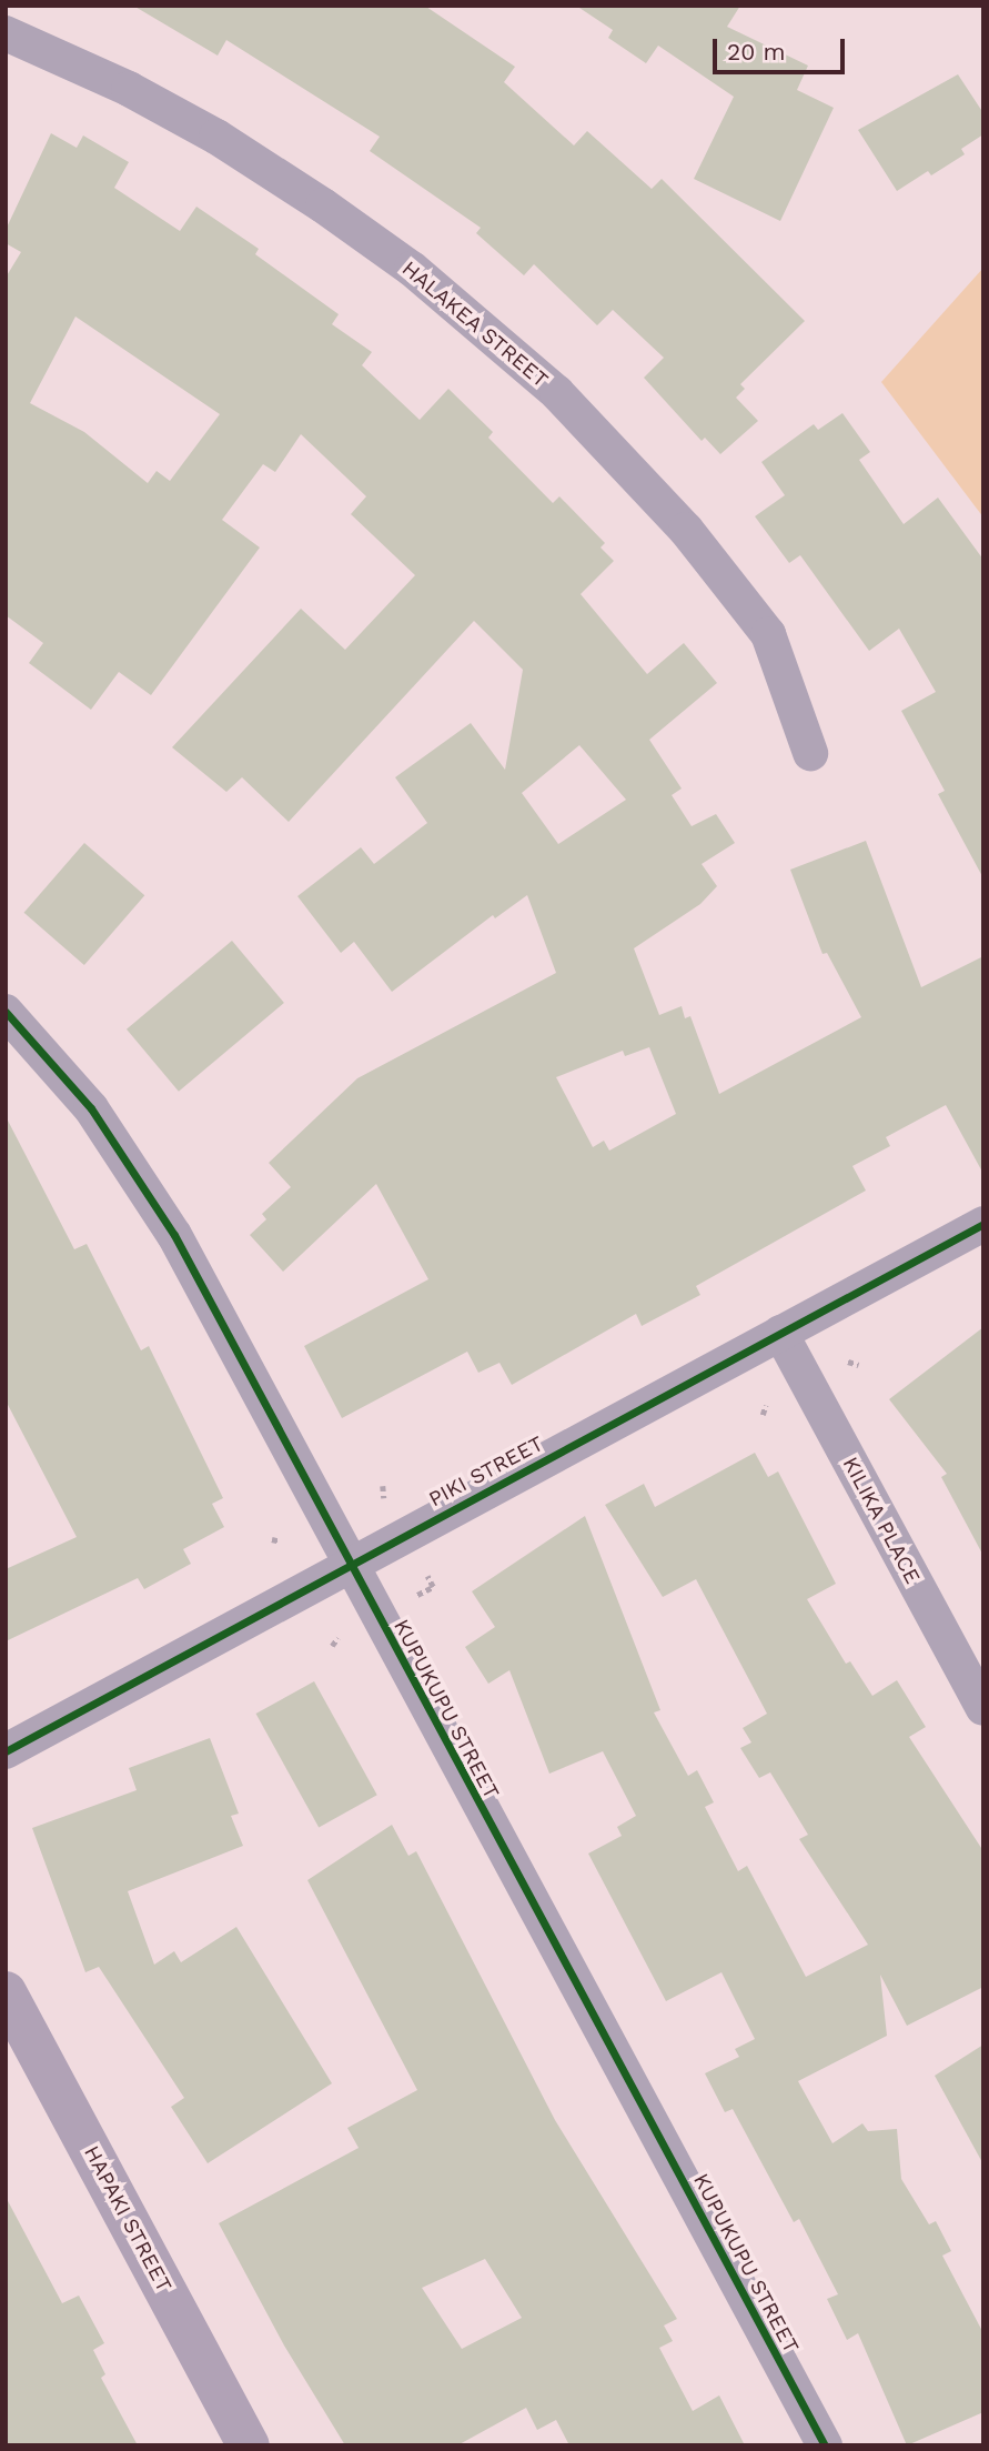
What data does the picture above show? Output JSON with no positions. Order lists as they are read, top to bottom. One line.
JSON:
{"streets":{"street":["HALAKEA STREET","PIKI STREET","KILIKA PLACE","KUPUKUPU STREET","HAPAKI STREET"]},"crossings":[["PIKI STREET","KILIKA PLACE"],["PIKI STREET","KUPUKUPU STREET"]],"scale_bar":"20 m"}
